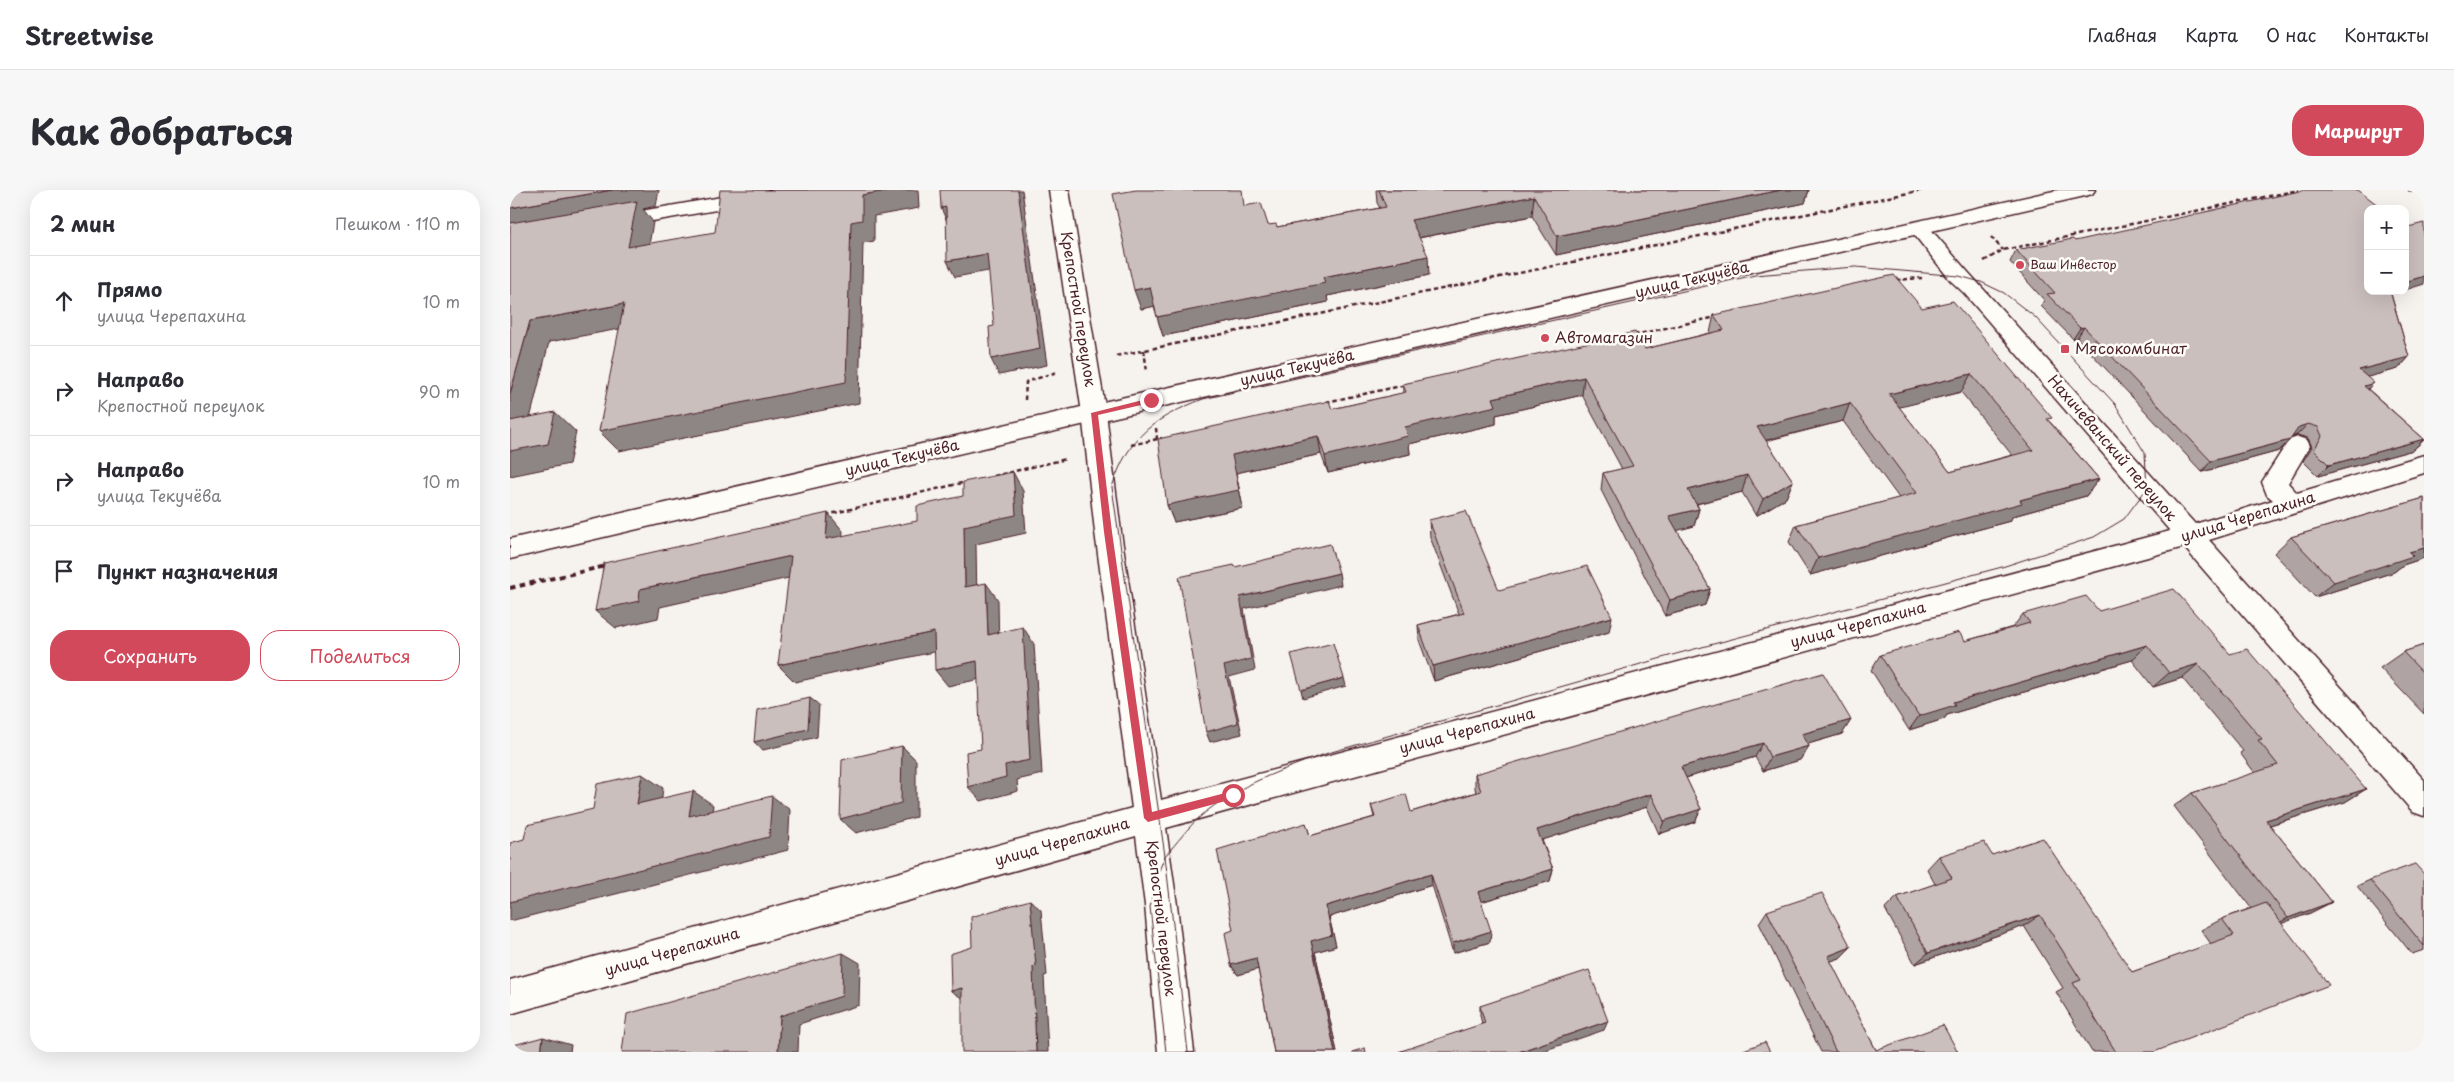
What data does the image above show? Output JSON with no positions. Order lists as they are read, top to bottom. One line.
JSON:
{"streets":{"street":["улица Текучёва","Крепостной переулок","Нахичеванский переулок","улица Черепахина"]},"crossings":[["улица Текучёва","Крепостной переулок"],["улица Текучёва","Нахичеванский переулок"],["Крепостной переулок","улица Черепахина"],["Нахичеванский переулок","улица Черепахина"]],"places":{"other":["Ваш Инвестор","Автомагазин"],"transit":["Мясокомбинат"]},"page":{"header":"Streetwise","nav":["Главная","Карта","О нас","Контакты"],"title":"Как добраться","buttons":["Маршрут",["Сохранить","Поделиться"]],"heading":["2 мин","Пешком · 110 m"],"map_buttons":["+","−"],"list":[["Прямо","улица Черепахина","10 m"],["Направо","Крепостной переулок","90 m"],["Направо","улица Текучёва","10 m"],"Пункт назначения"]}}
